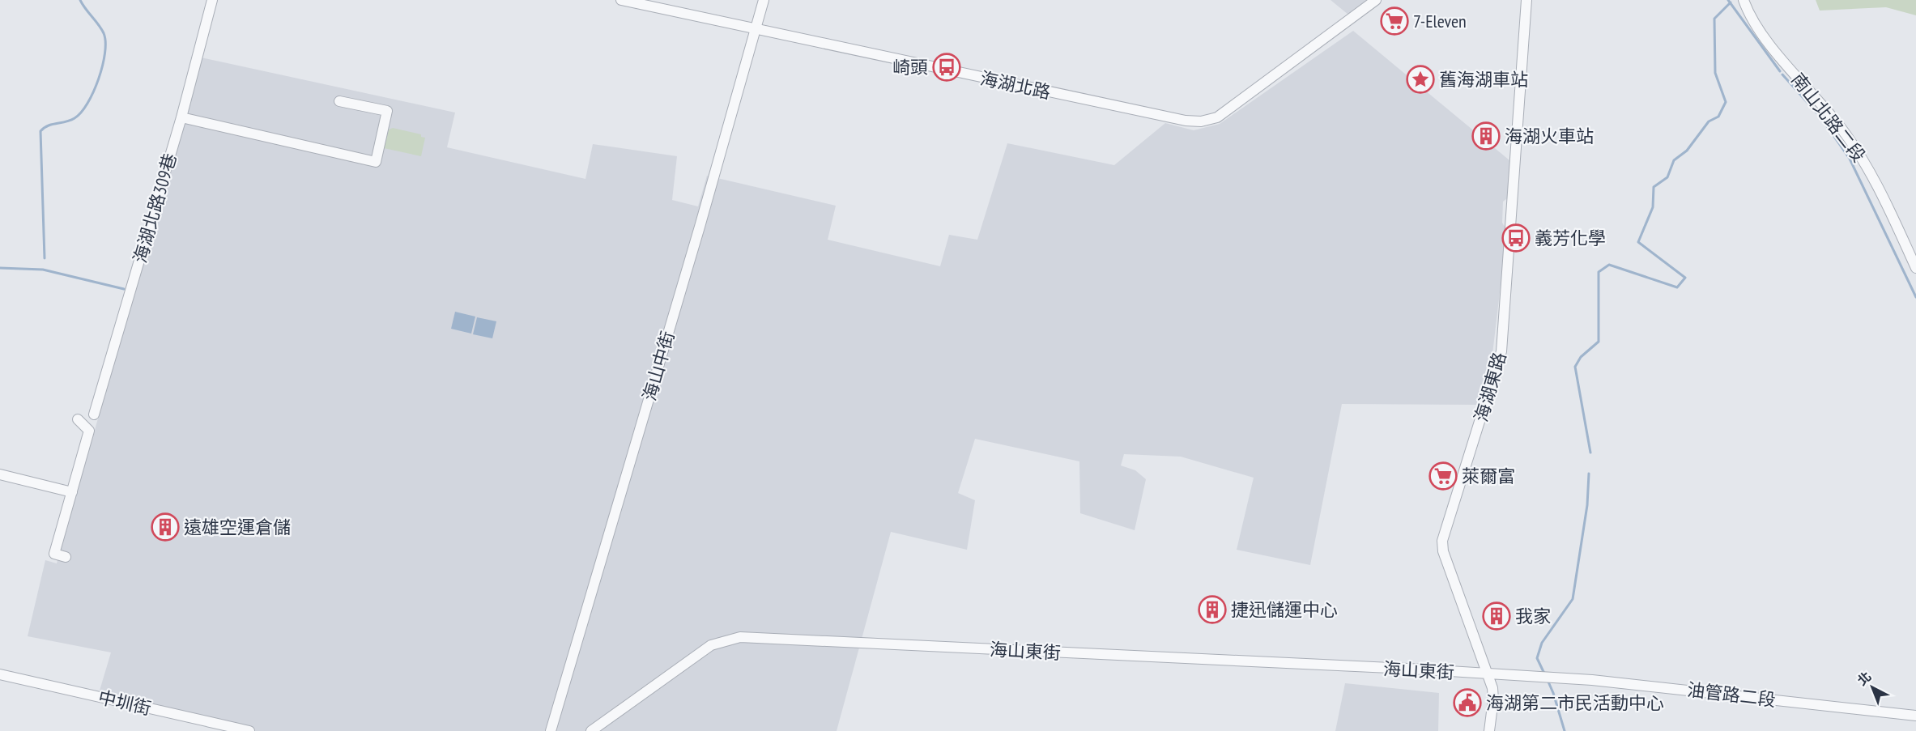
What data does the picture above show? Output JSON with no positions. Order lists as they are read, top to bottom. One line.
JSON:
{"streets":{"street":["海湖北路","南山北路二段","海湖北路309巷","海山中街","海湖東路","海山東街","油管路二段","中圳街"]},"crossings":[["海湖北路","海山中街"],["海湖東路","海山東街"],["海湖東路","油管路二段"],["海山東街","油管路二段"]],"places":{"supermarket":["7-Eleven","萊爾富"],"bus stop":["崎頭","義芳化學"],"place":["舊海湖車站"],"building":["海湖火車站","遠雄空運倉儲","捷迅儲運中心","我家"],"public building":["海湖第二市民活動中心"]},"north":"top left"}
